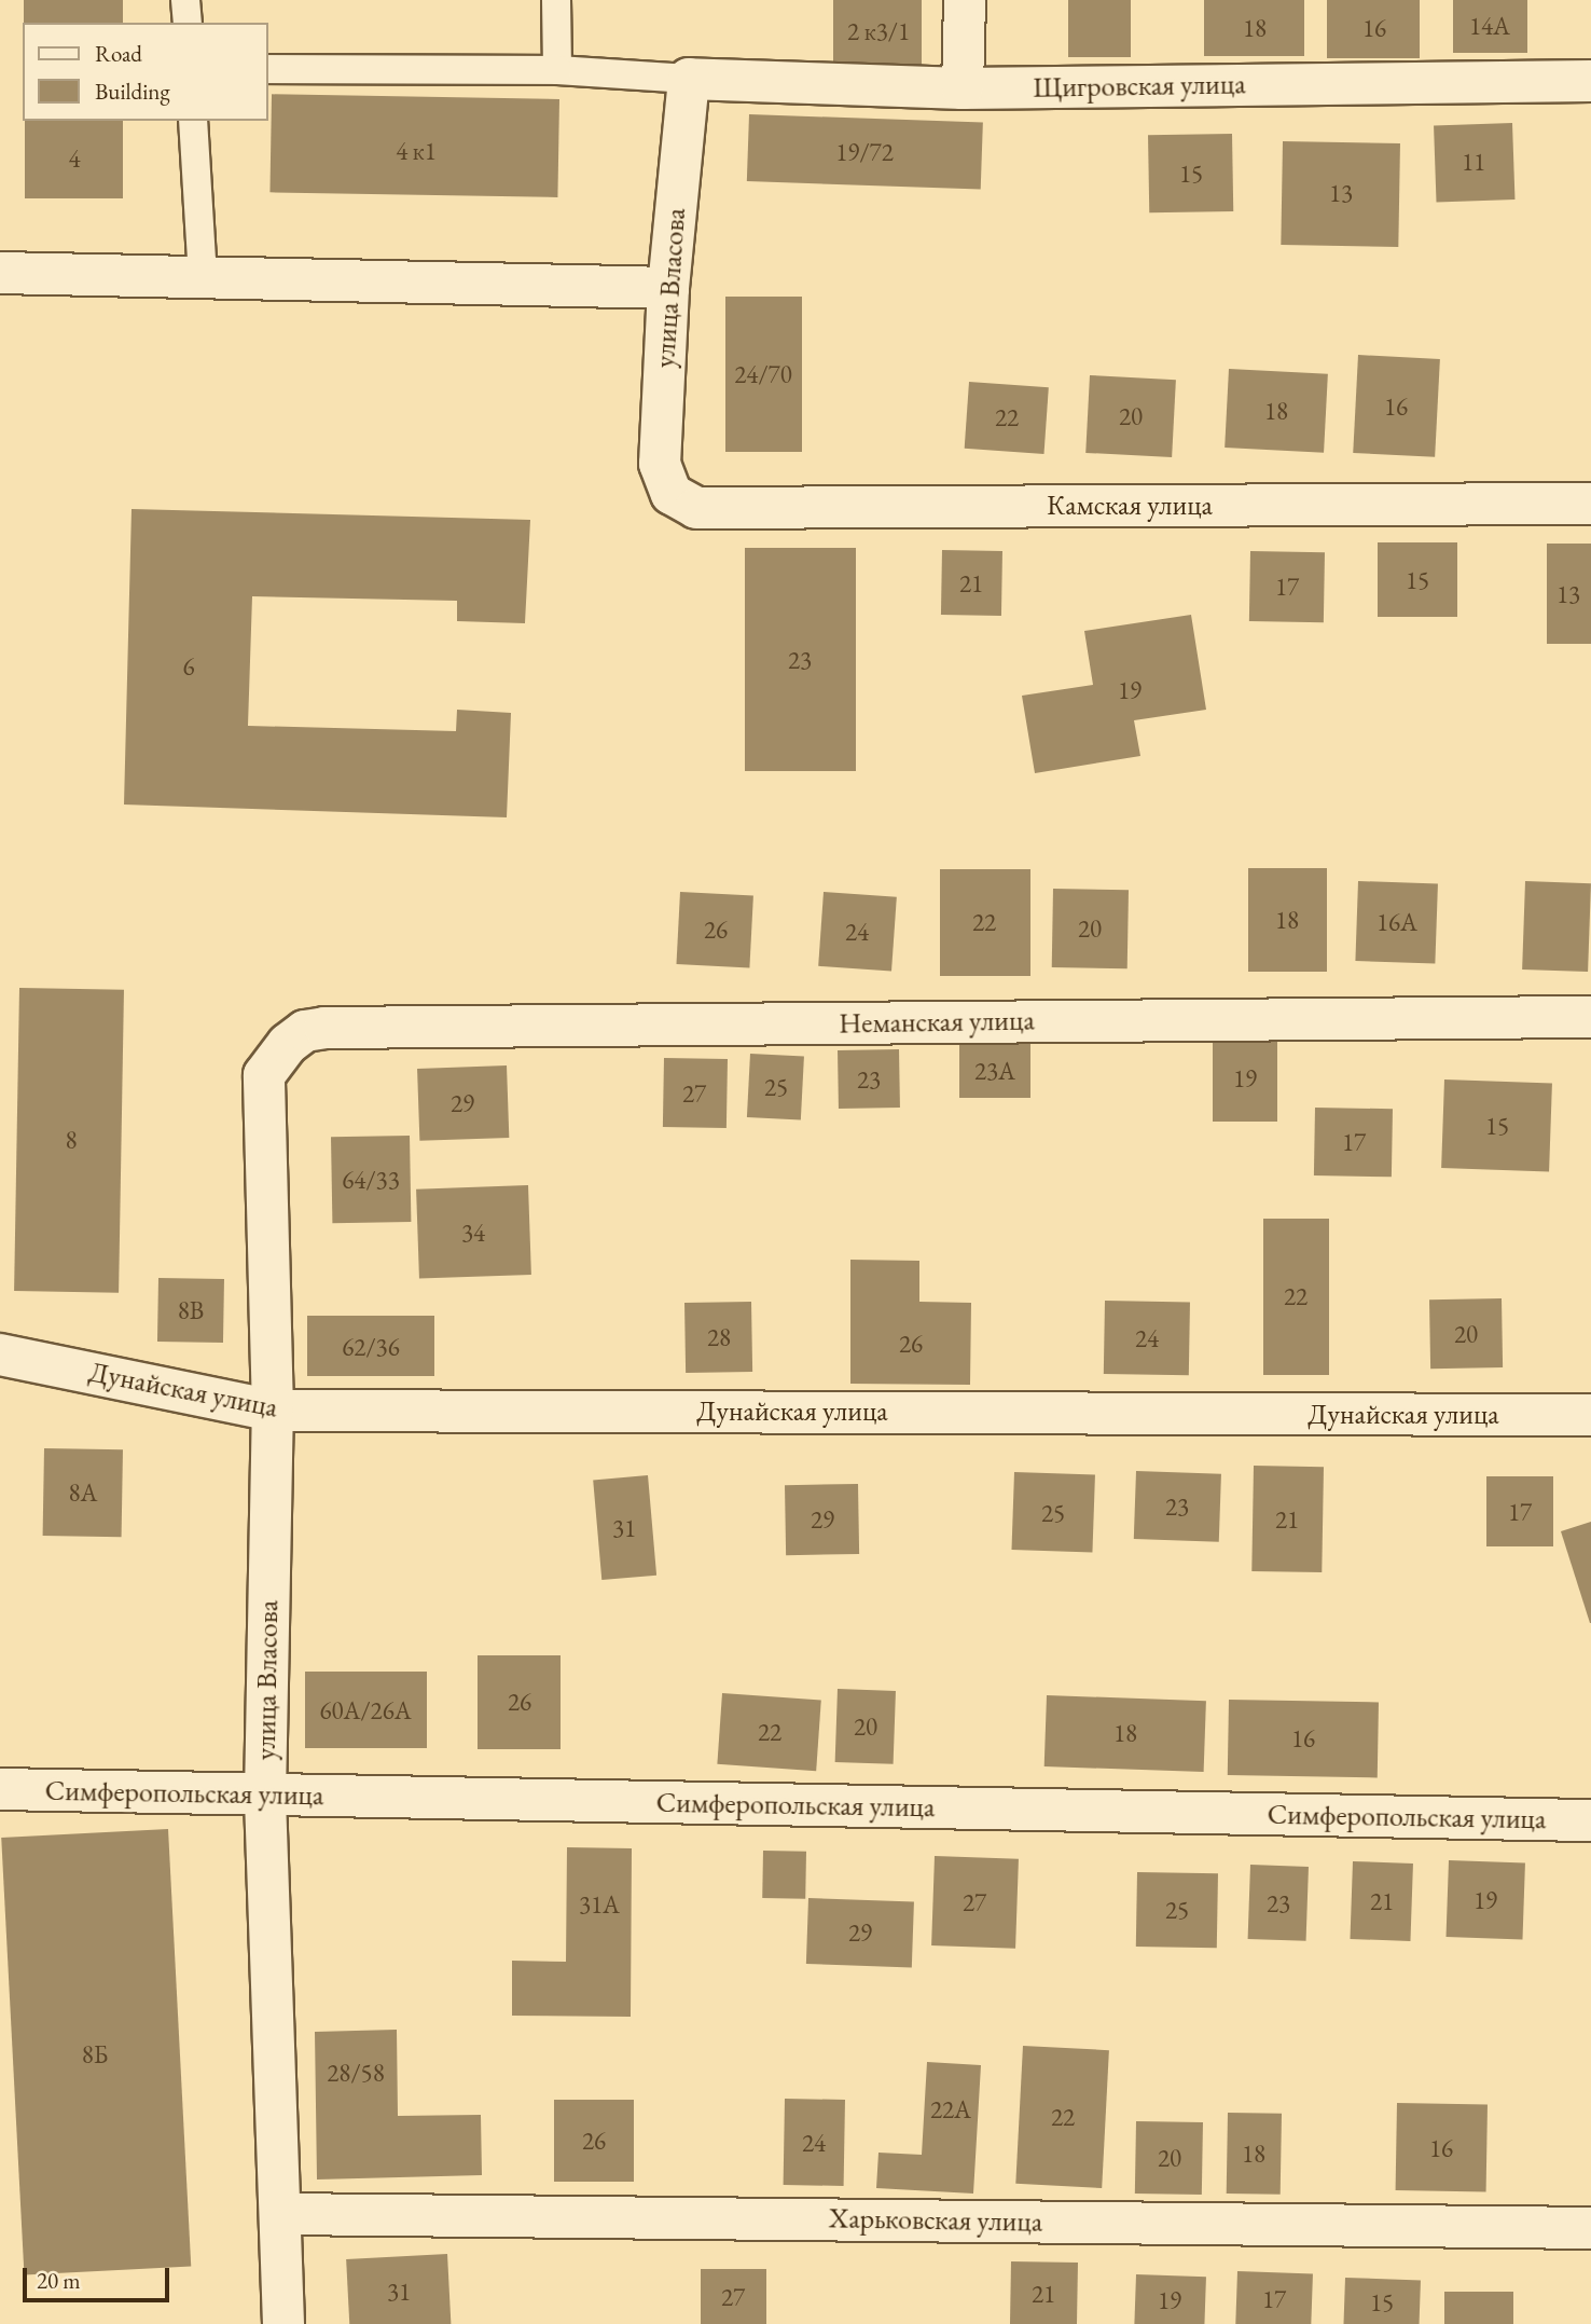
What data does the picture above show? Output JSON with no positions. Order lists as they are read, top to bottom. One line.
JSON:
{"streets":{"street":["Щигровская улица","улица Власова","Камская улица","Неманская улица","Дунайская улица","Симферопольская улица","Харьковская улица"]},"crossings":[["Щигровская улица","улица Власова"],["улица Власова","Камская улица"],["улица Власова","Неманская улица"],["улица Власова","Дунайская улица"],["улица Власова","Симферопольская улица"],["улица Власова","Харьковская улица"]],"house_numbers":["14А","18","16","2 к3/1","4 к1","19/72","4","11","15","13","24/70","16","18","20","22","15","21","17","13","23","6","19","18","22","16А","20","26","24","23А","19","23","25","27","29","15","8","17","64/33","34","22","8В","20","28","24","26","62/36","8А","23","17","25","29","21","31","26","60А/26А","20","22","18","16","19","21","27","23","31А","25","29","8Б","28/58","22А","22","26","24","16","18","20","31","21","27","17","19","15"],"legend":["Road","Building"],"scale_bar":"20 m"}
